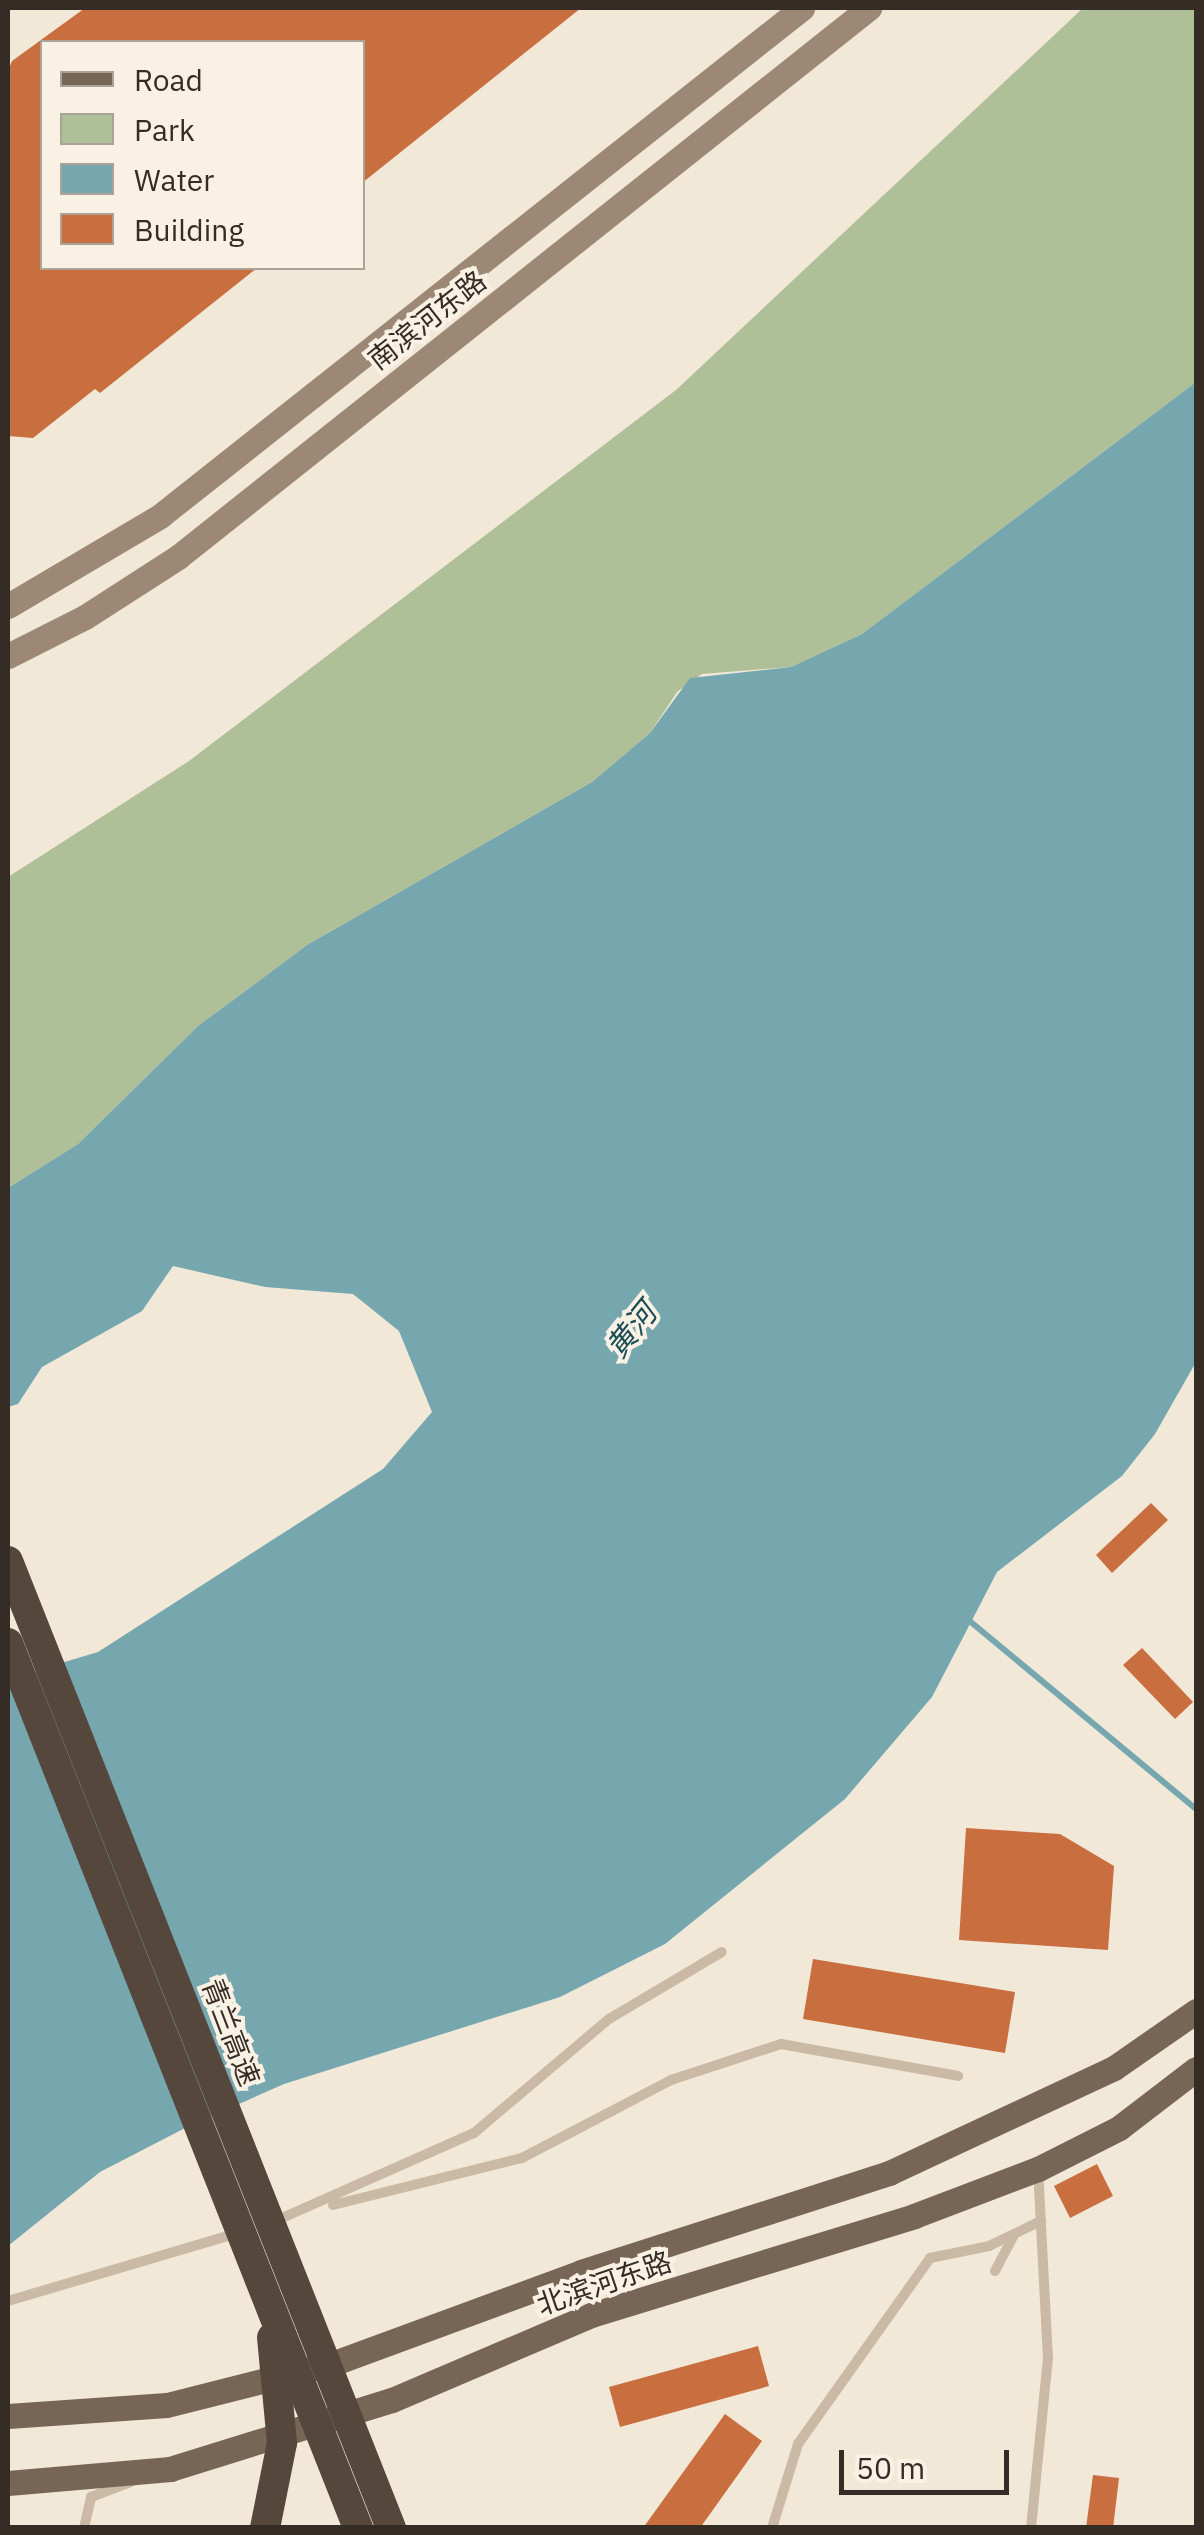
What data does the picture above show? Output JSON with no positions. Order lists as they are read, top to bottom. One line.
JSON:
{"streets":{"highway":["青兰高速"],"main road":["南滨河东路","北滨河东路"]},"water":["黄河"],"legend":["Road","Park","Water","Building"],"scale_bar":"50 m"}
